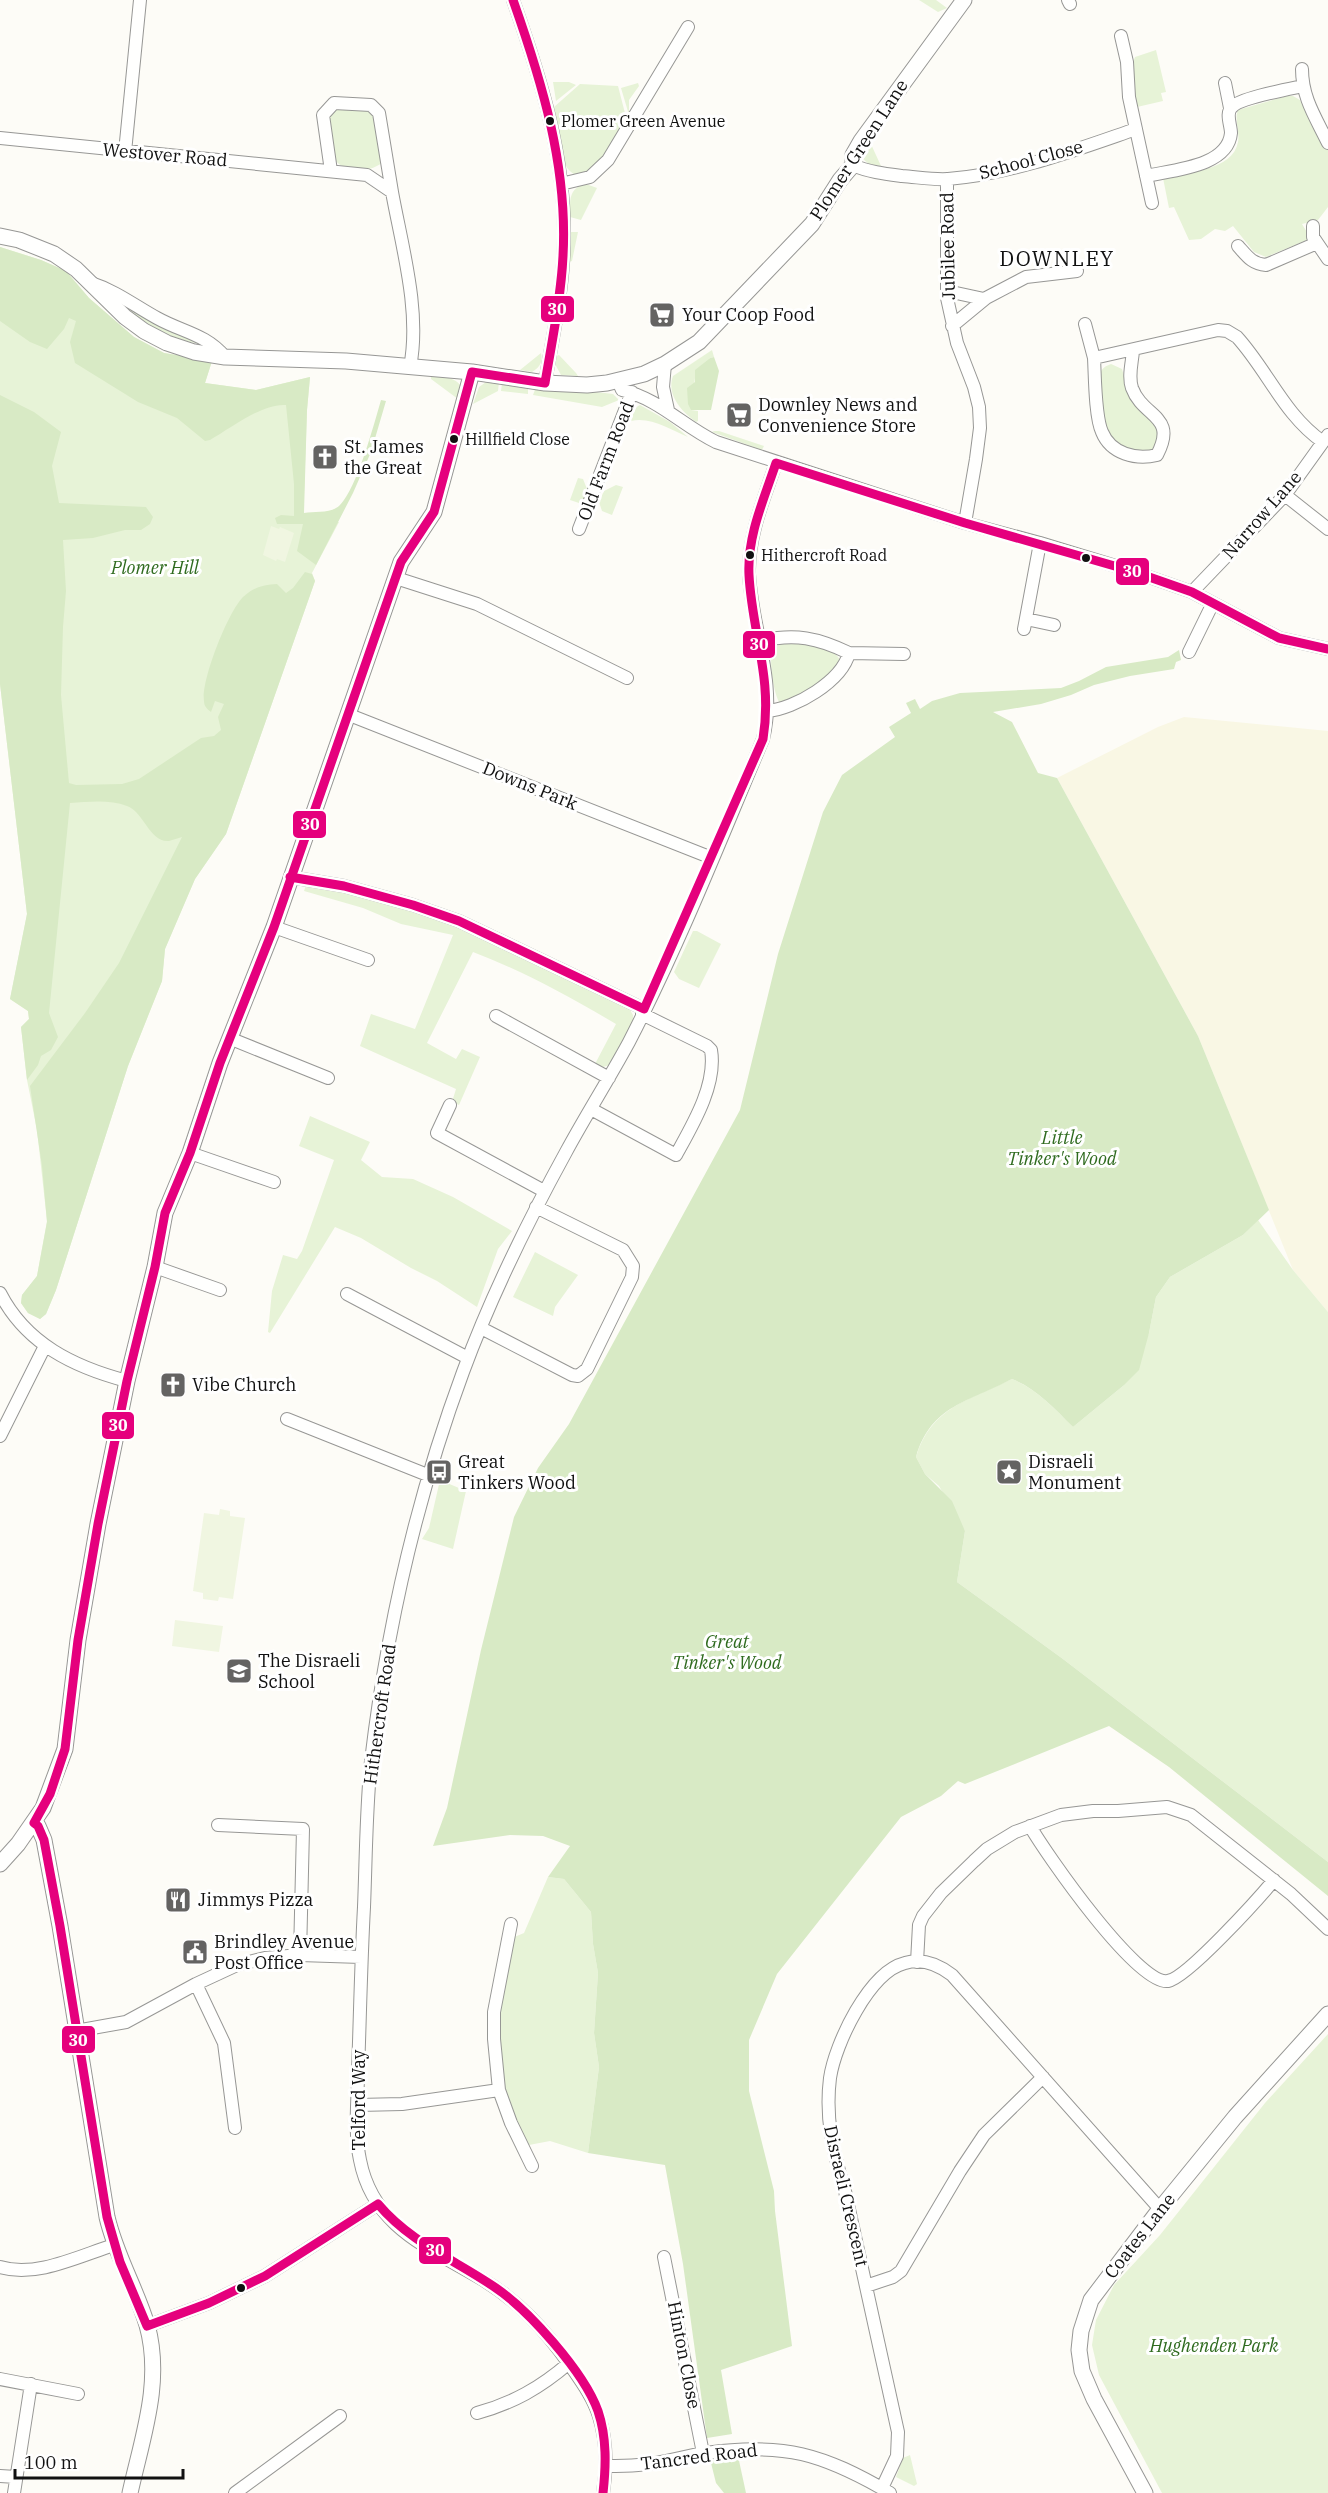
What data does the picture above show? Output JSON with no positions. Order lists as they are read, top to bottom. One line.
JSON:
{"streets":{"street":["Plomer Green Lane","Westover Road","School Close","Jubilee Road","Old Farm Road","Narrow Lane","Downs Park","Hithercroft Road","Telford Way","Disraeli Crescent","Coates Lane","Hinton Close","Tancred Road"]},"crossings":[["Plomer Green Lane","School Close"],["School Close","Jubilee Road"],["Downs Park","Hithercroft Road"],["Hithercroft Road","Telford Way"],["Telford Way","Tancred Road"],["Disraeli Crescent","Tancred Road"],["Hinton Close","Tancred Road"]],"districts":["DOWNLEY"],"parks":["Plomer Hill","Little Tinker's Wood","Great Tinker's Wood","Hughenden Park"],"places":{"other":["Plomer Green Avenue","Hillfield Close","Hithercroft Road"],"supermarket":["Your Coop Food","Downley News and Convenience Store"],"church":["St. James the Great","Vibe Church"],"bus stop":["Great Tinkers Wood"],"place":["Disraeli Monument"],"school or university":["The Disraeli School"],"restaurant":["Jimmys Pizza"],"public building":["Brindley Avenue Post Office"]},"lines":["transit line 30"],"scale_bar":"100 m"}
